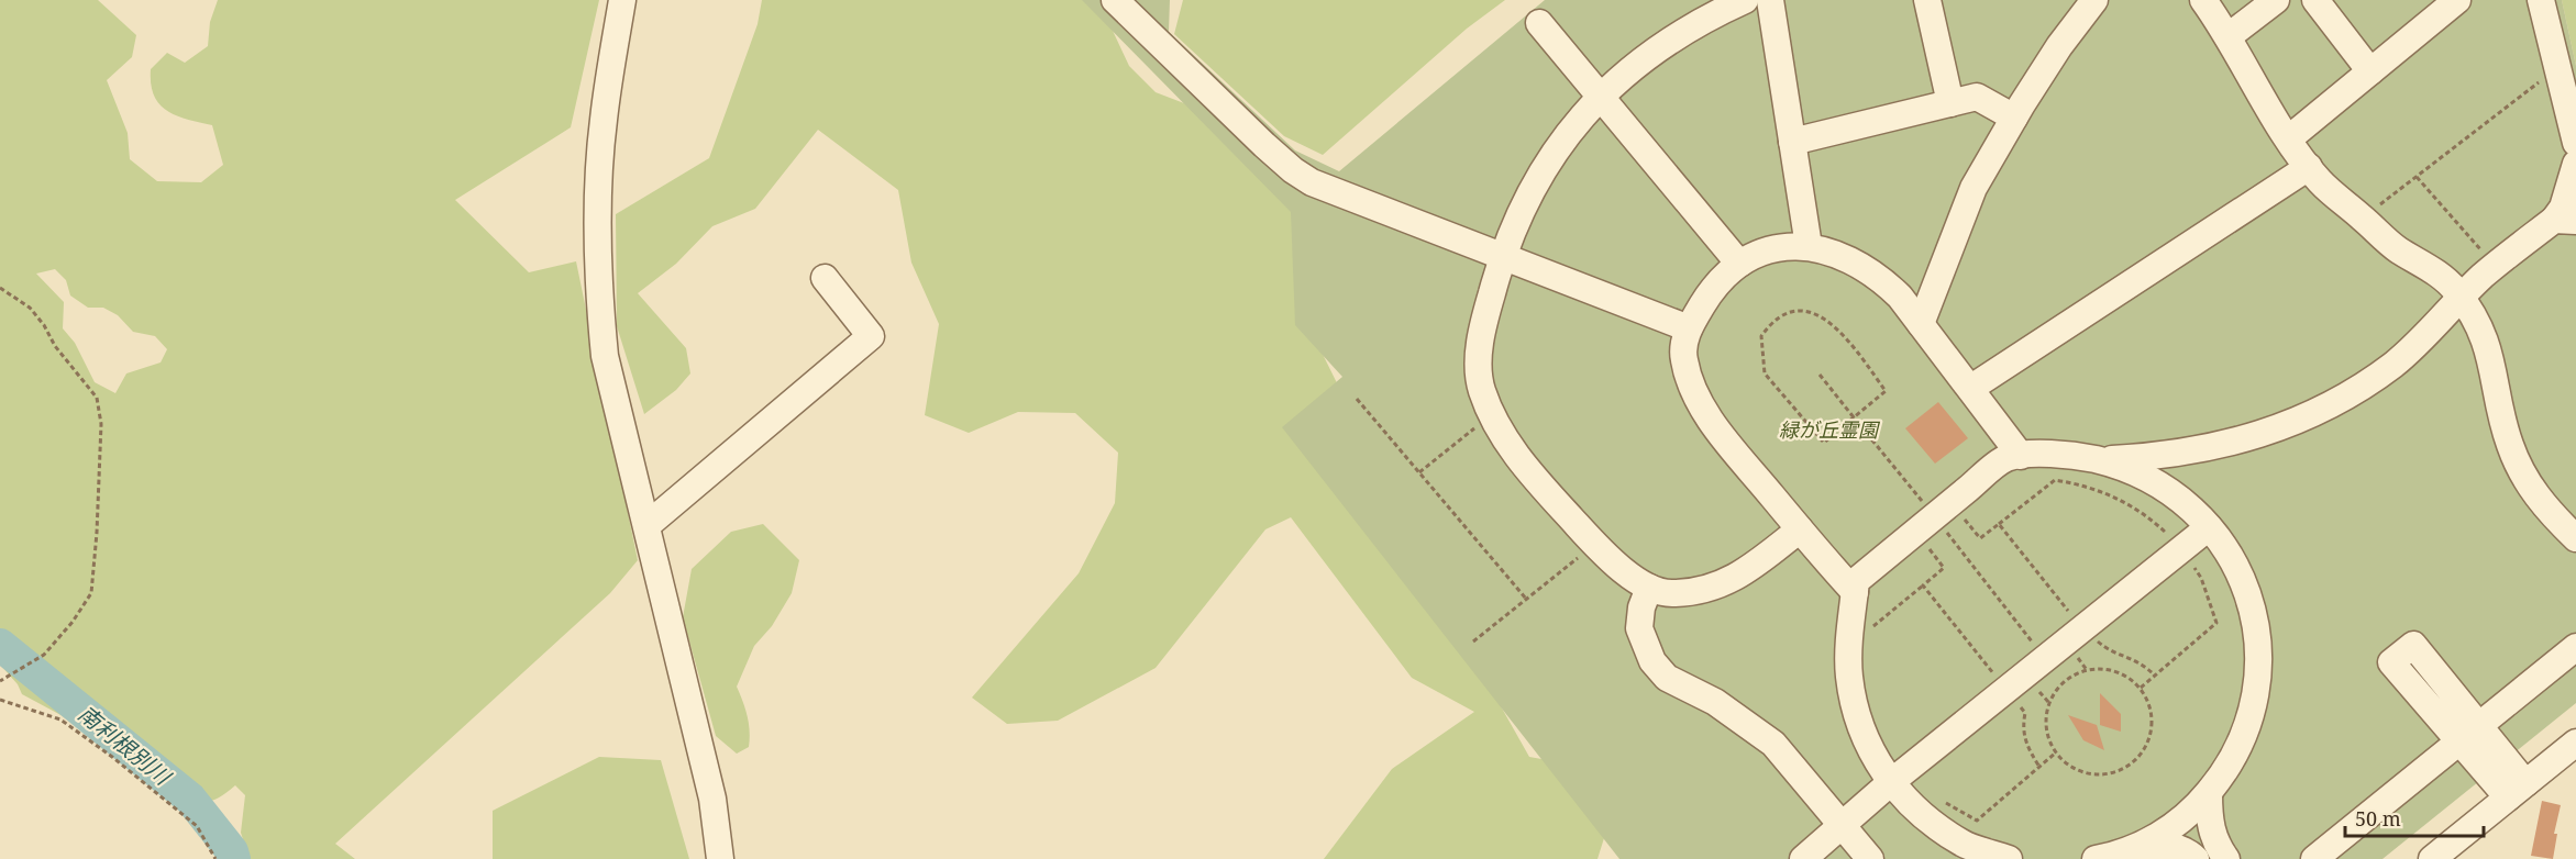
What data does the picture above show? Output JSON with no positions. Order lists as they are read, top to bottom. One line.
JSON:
{"water":["南利根別川"],"parks":["緑が丘霊園"],"scale_bar":"50 m"}
